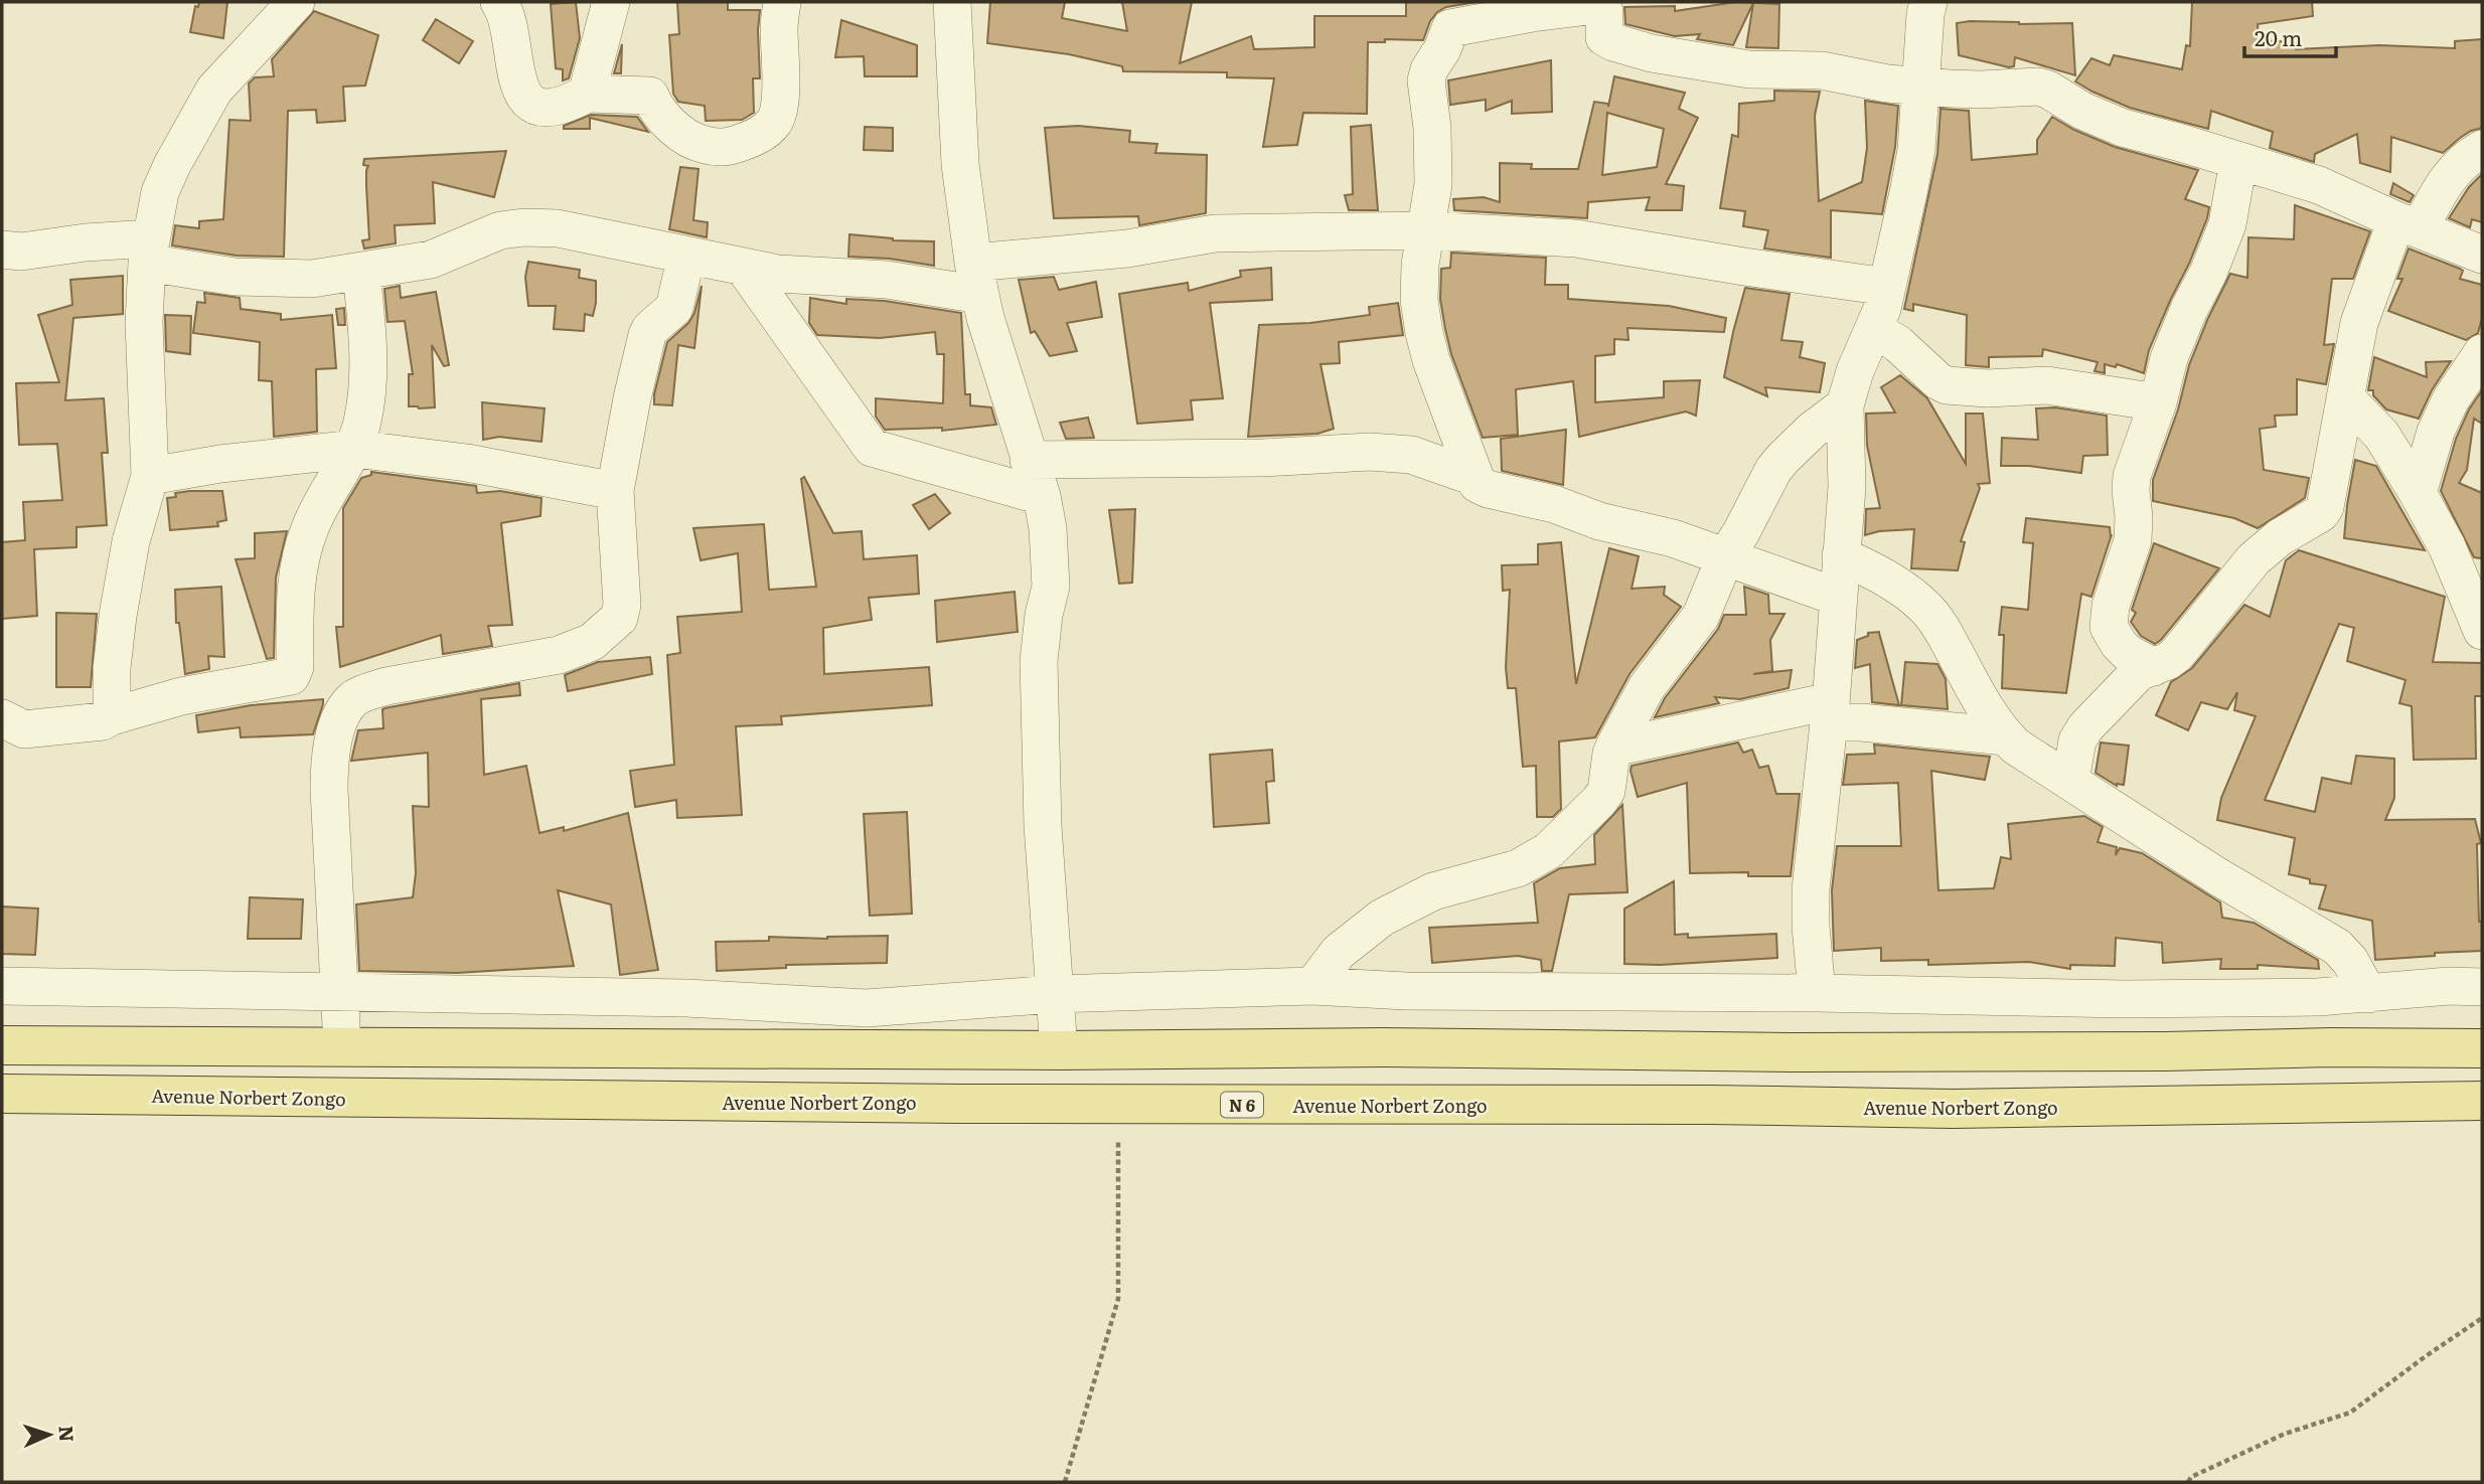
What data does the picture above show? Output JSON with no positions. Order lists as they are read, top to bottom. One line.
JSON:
{"streets":{"main road":["Avenue Norbert Zongo","N 6"]},"scale_bar":"20 m","north":"right"}
